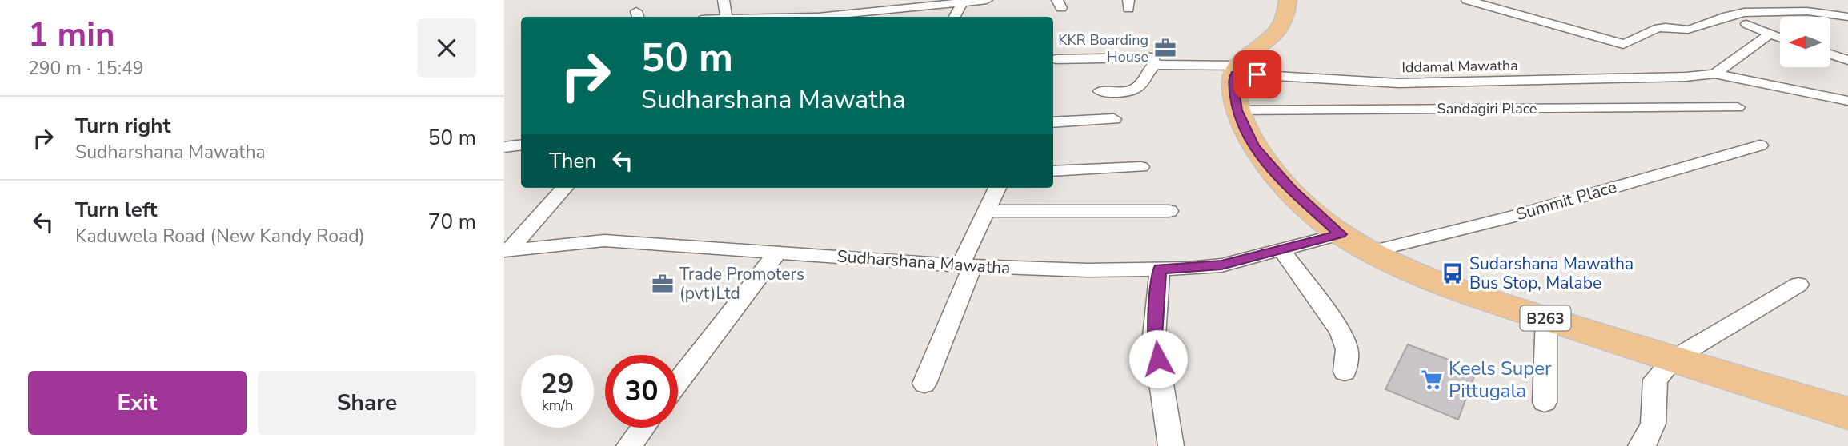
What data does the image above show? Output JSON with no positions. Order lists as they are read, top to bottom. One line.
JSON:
{"streets":{"main road":["B263"],"street":["Iddamal Mawatha","Sandagiri Place","Summit Place","Sudharshana Mawatha"]},"crossings":[["Iddamal Mawatha","B263"],["Sandagiri Place","B263"],["Summit Place","B263"],["Sudharshana Mawatha","B263"]],"places":{"office":["KKR Boarding House","Trade Promoters (pvt)Ltd"],"bus stop":["Sudarshana Mawatha Bus Stop, Malabe"],"supermarket":["Keels Super Pittugala"]},"north":"left","page":{"heading":["1 min","290 m · 15:49"],"turn":["50 m","Sudharshana Mawatha"],"list":[{"name":"Turn right","note":"Sudharshana Mawatha","value":"50 m"},{"name":"Turn left","note":"Kaduwela Road (New Kandy Road)","value":"70 m"}],"then":"Then","speed":"29 km/h","limit":"30","buttons":["Exit","Share"]}}
